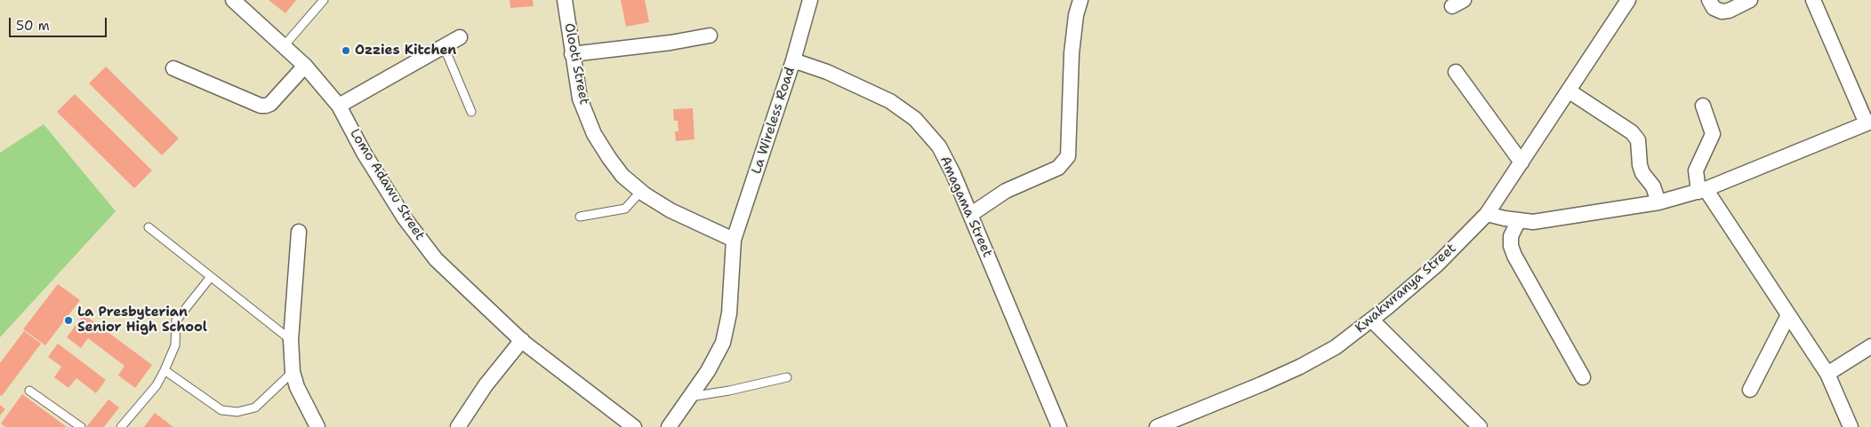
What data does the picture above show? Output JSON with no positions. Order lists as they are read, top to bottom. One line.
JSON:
{"streets":{"street":["Olooti Street","La Wireless Road","Lomo Adawu Street","Amagama Street","Kwakwranya Street"]},"crossings":[["Olooti Street","La Wireless Road"],["La Wireless Road","Amagama Street"]],"places":["Ozzies Kitchen","La Presbyterian Senior High School"],"scale_bar":"50 m"}
